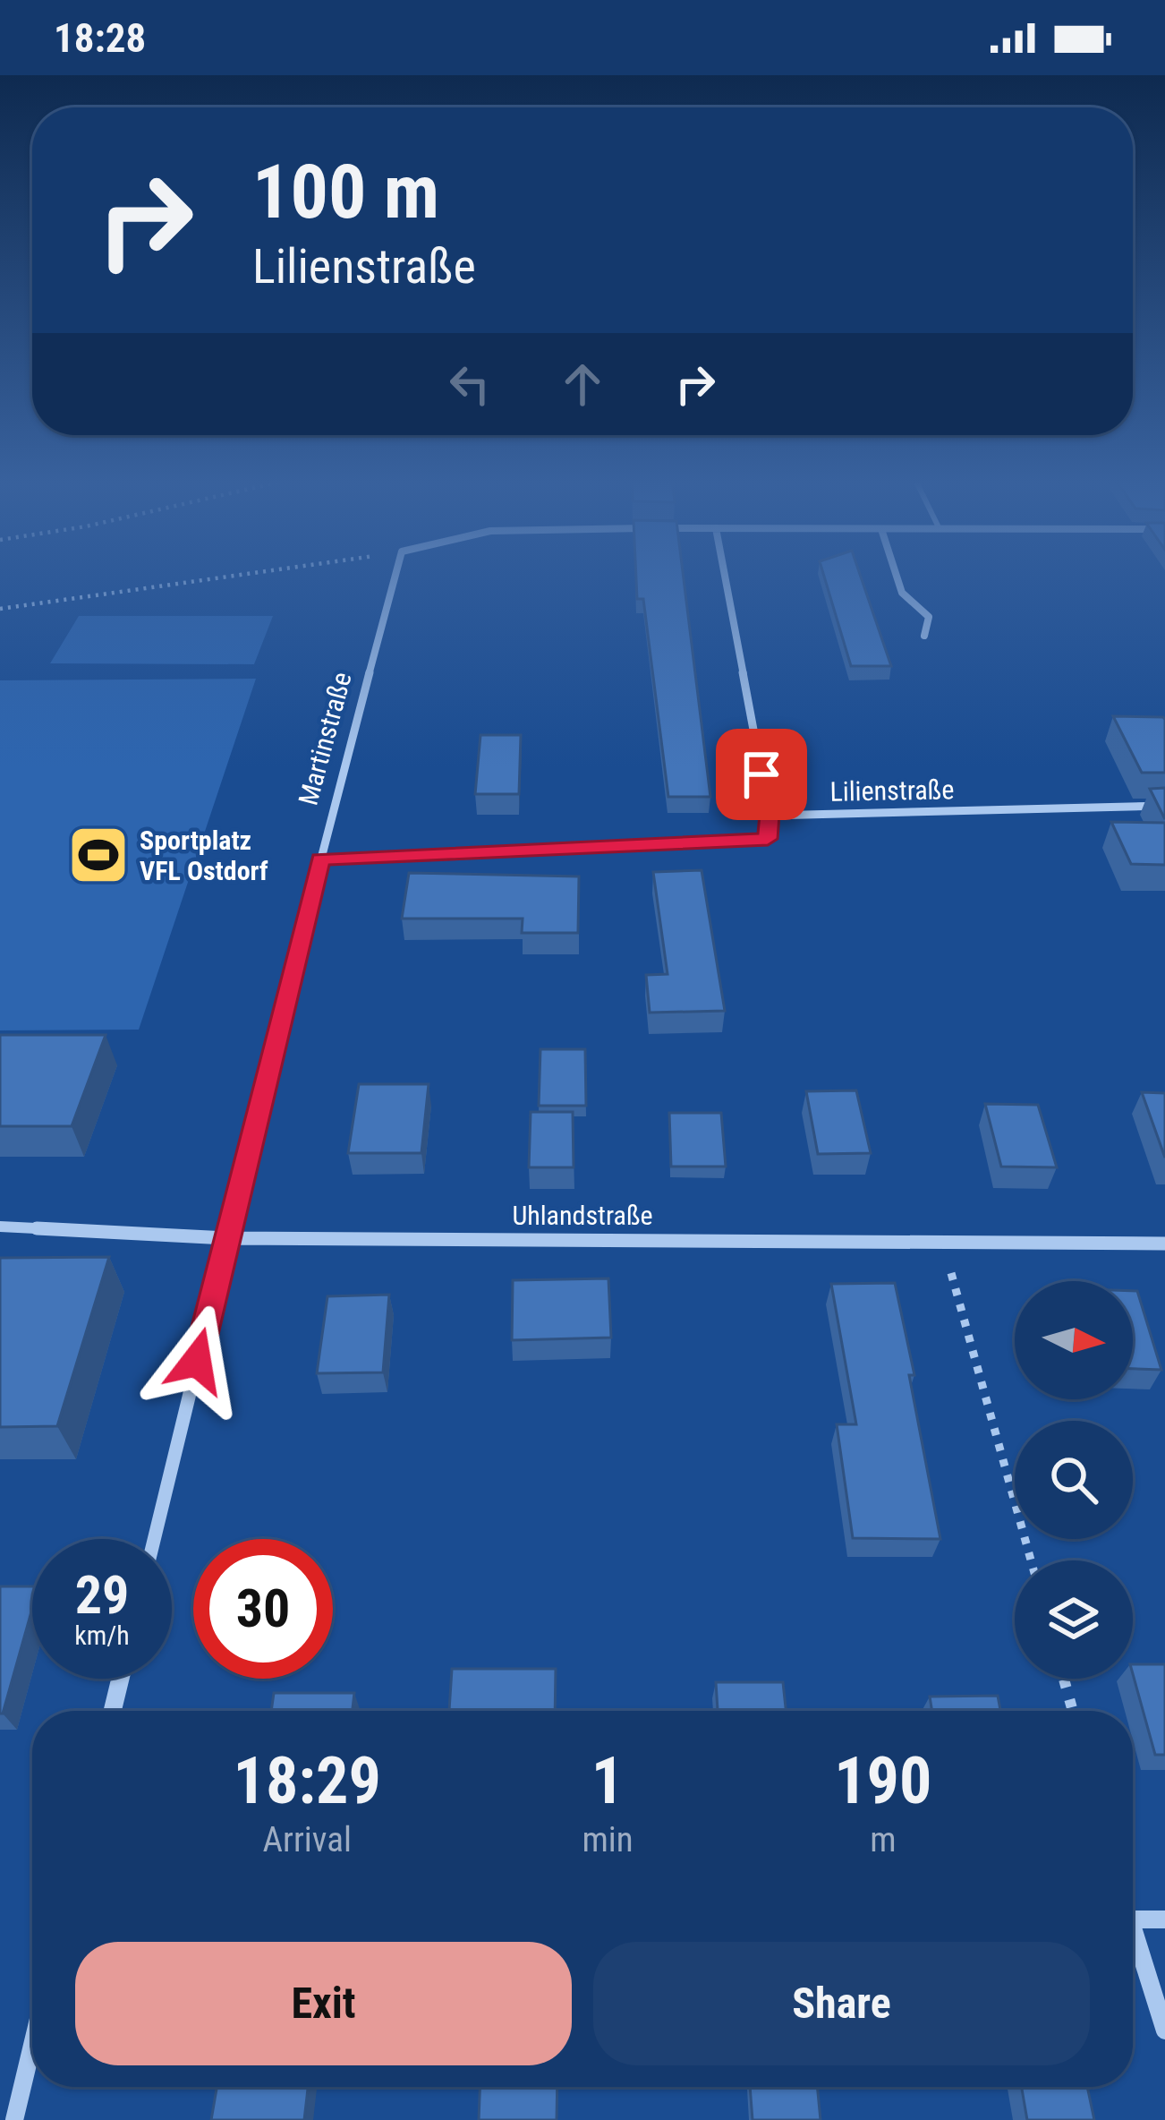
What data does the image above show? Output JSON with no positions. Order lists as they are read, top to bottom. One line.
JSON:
{"streets":{"street":["Martinstraße","Lilienstraße","Uhlandstraße"]},"crossings":[["Martinstraße","Uhlandstraße"]],"places":{"sports":["Sportplatz VFL Ostdorf"]},"north":"right","page":{"status":"18:28","turn":["100 m","Lilienstraße"],"speed":"29 km/h","limit":"30","eta":["18:29","Arrival","1","min","190","m"],"buttons":["Exit","Share"]}}
